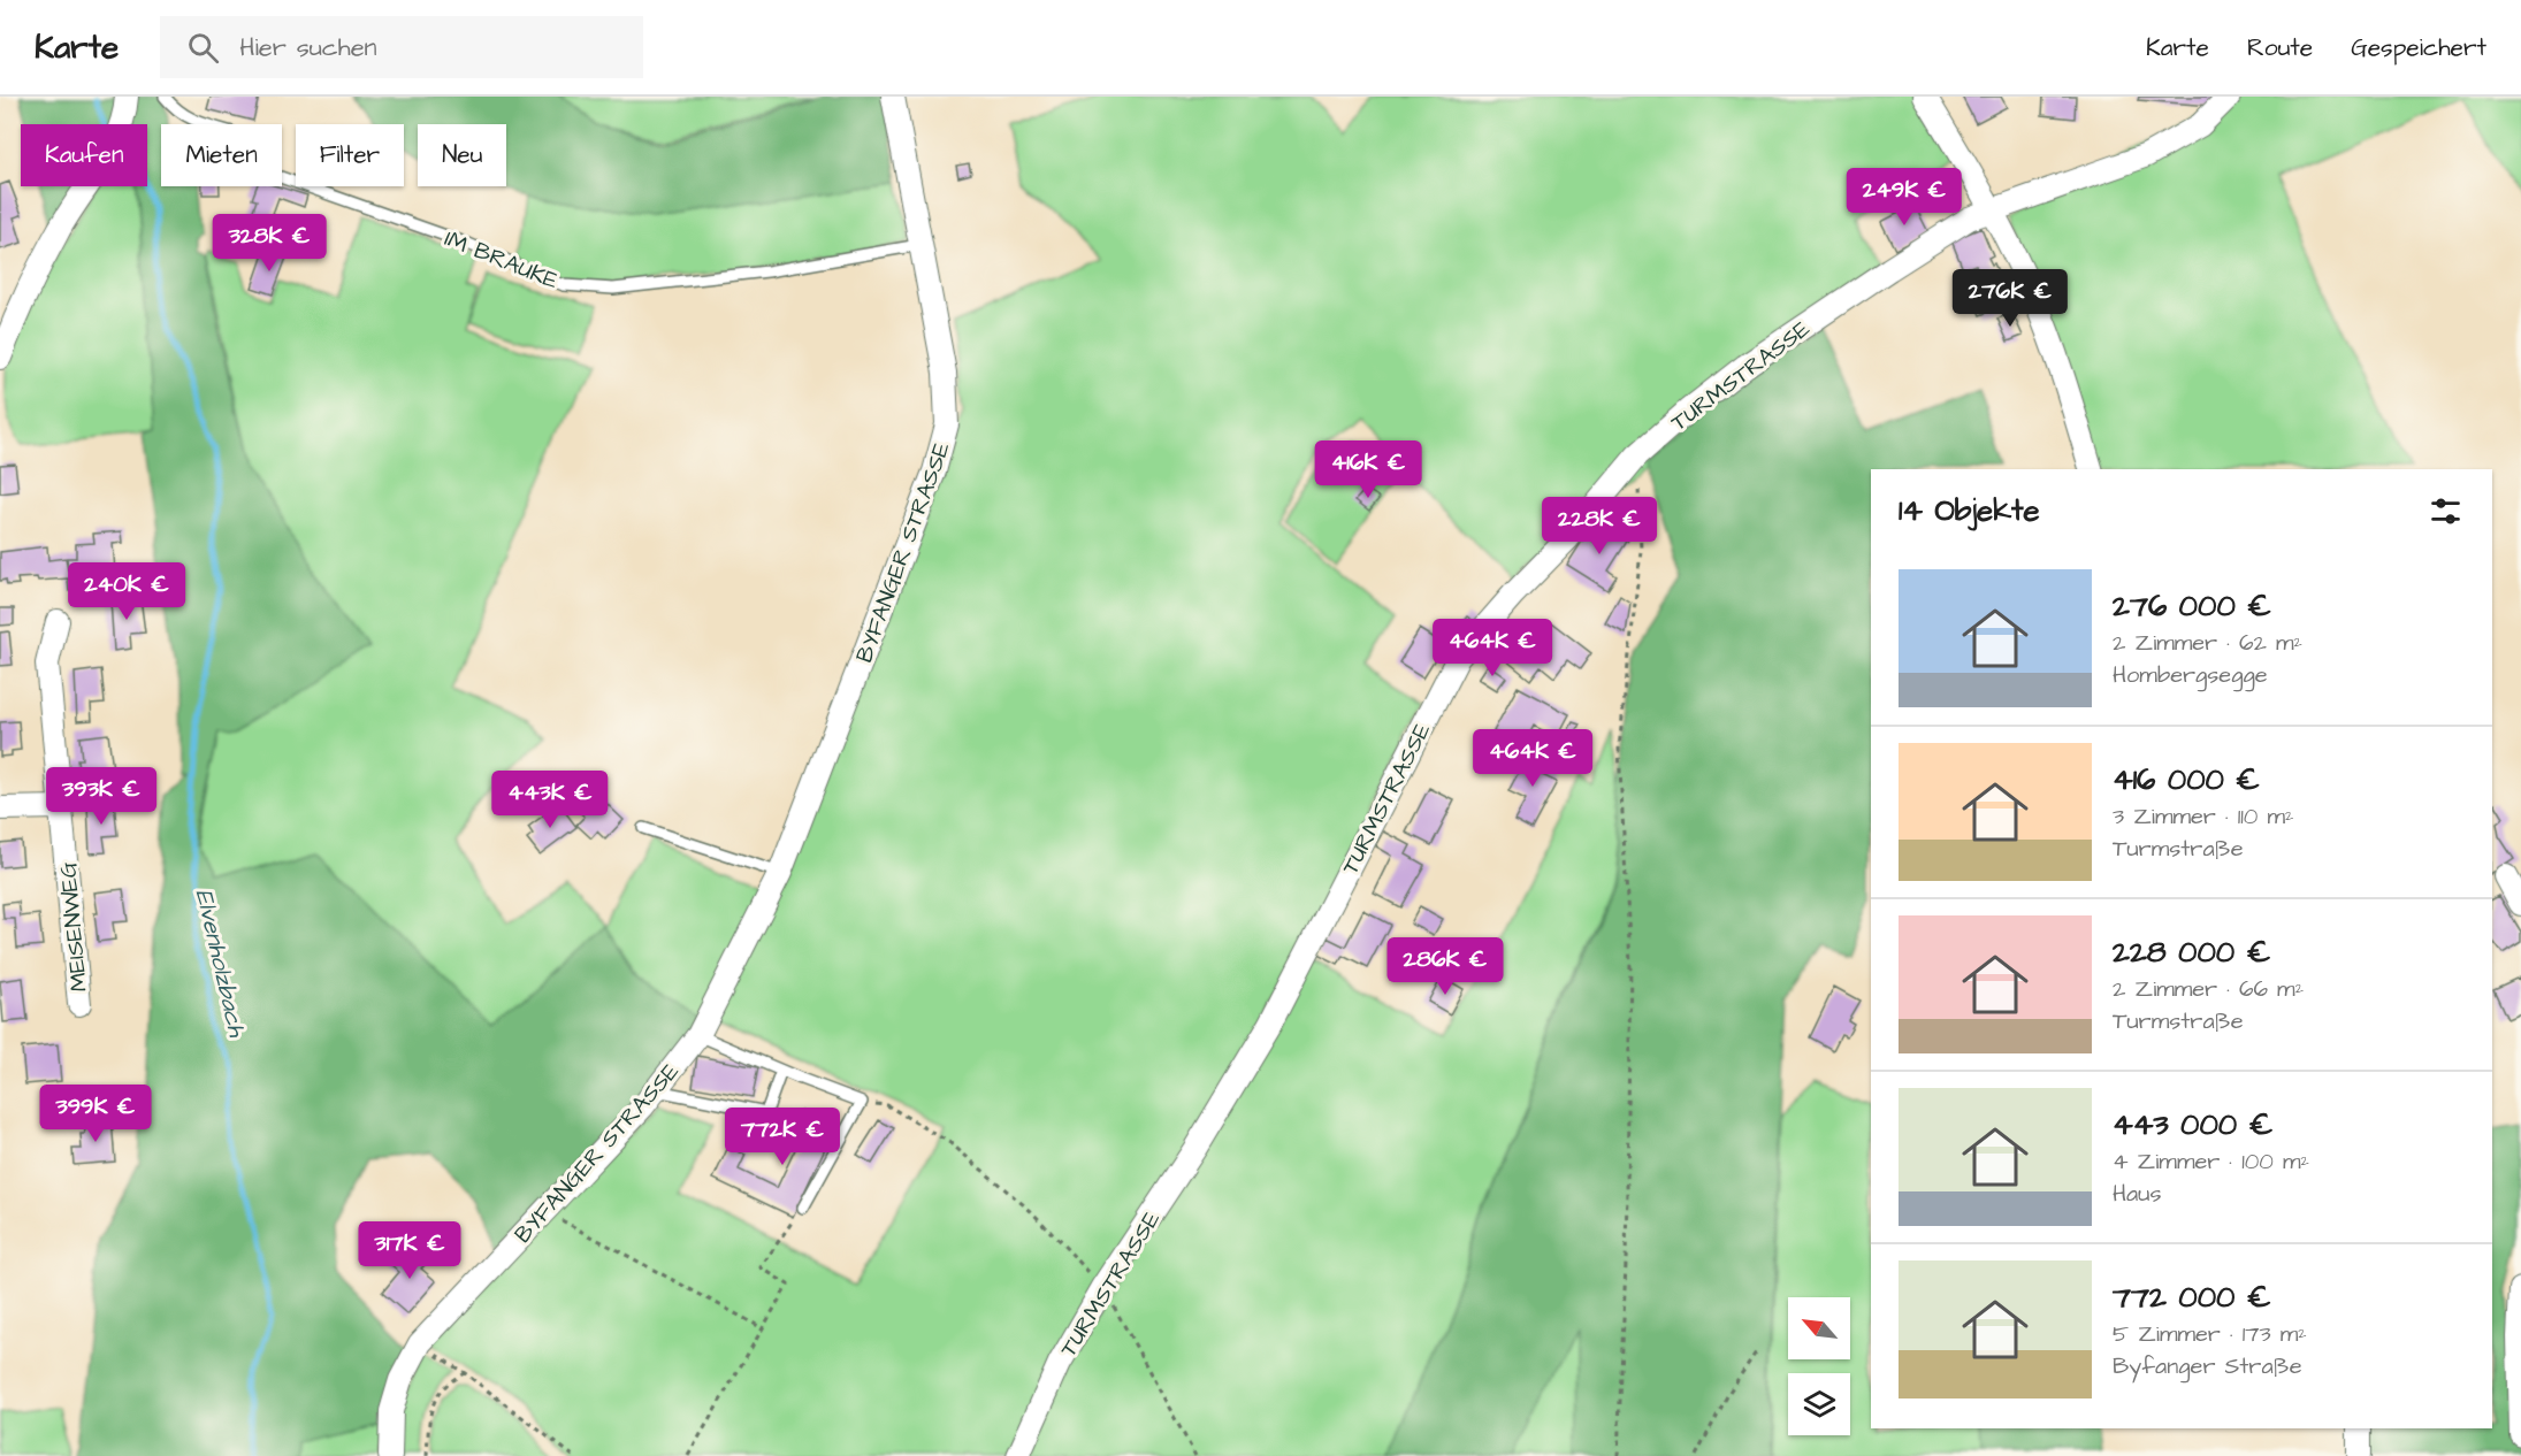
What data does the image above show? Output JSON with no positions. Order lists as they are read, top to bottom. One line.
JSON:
{"streets":{"street":["TURMSTRASSE","BYFANGER STRASSE","MEISENWEG"],"lane":["IM BRAUKE"]},"crossings":[["IM BRAUKE","BYFANGER STRASSE"]],"water":["Elvenholzbach"],"north":"top left","page":{"header":"Karte","search":"Hier suchen","nav":["Karte","Route","Gespeichert"],"chip":["Kaufen","Mieten","Filter","Neu"],"price":["249K €","328K €","276K €","416K €","228K €","240K €","464K €","464K €","393K €","443K €","286K €","399K €","772K €","317K €"],"heading":"14 Objekte","list":[{"name":"276 000 €","note":"2 Zimmer · 62 m² · Hombergsegge"},{"name":"416 000 €","note":"3 Zimmer · 110 m² · Turmstraße"},{"name":"228 000 €","note":"2 Zimmer · 66 m² · Turmstraße"},{"name":"443 000 €","note":"4 Zimmer · 100 m² · Haus"},{"name":"772 000 €","note":"5 Zimmer · 173 m² · Byfanger Straße"}]}}
